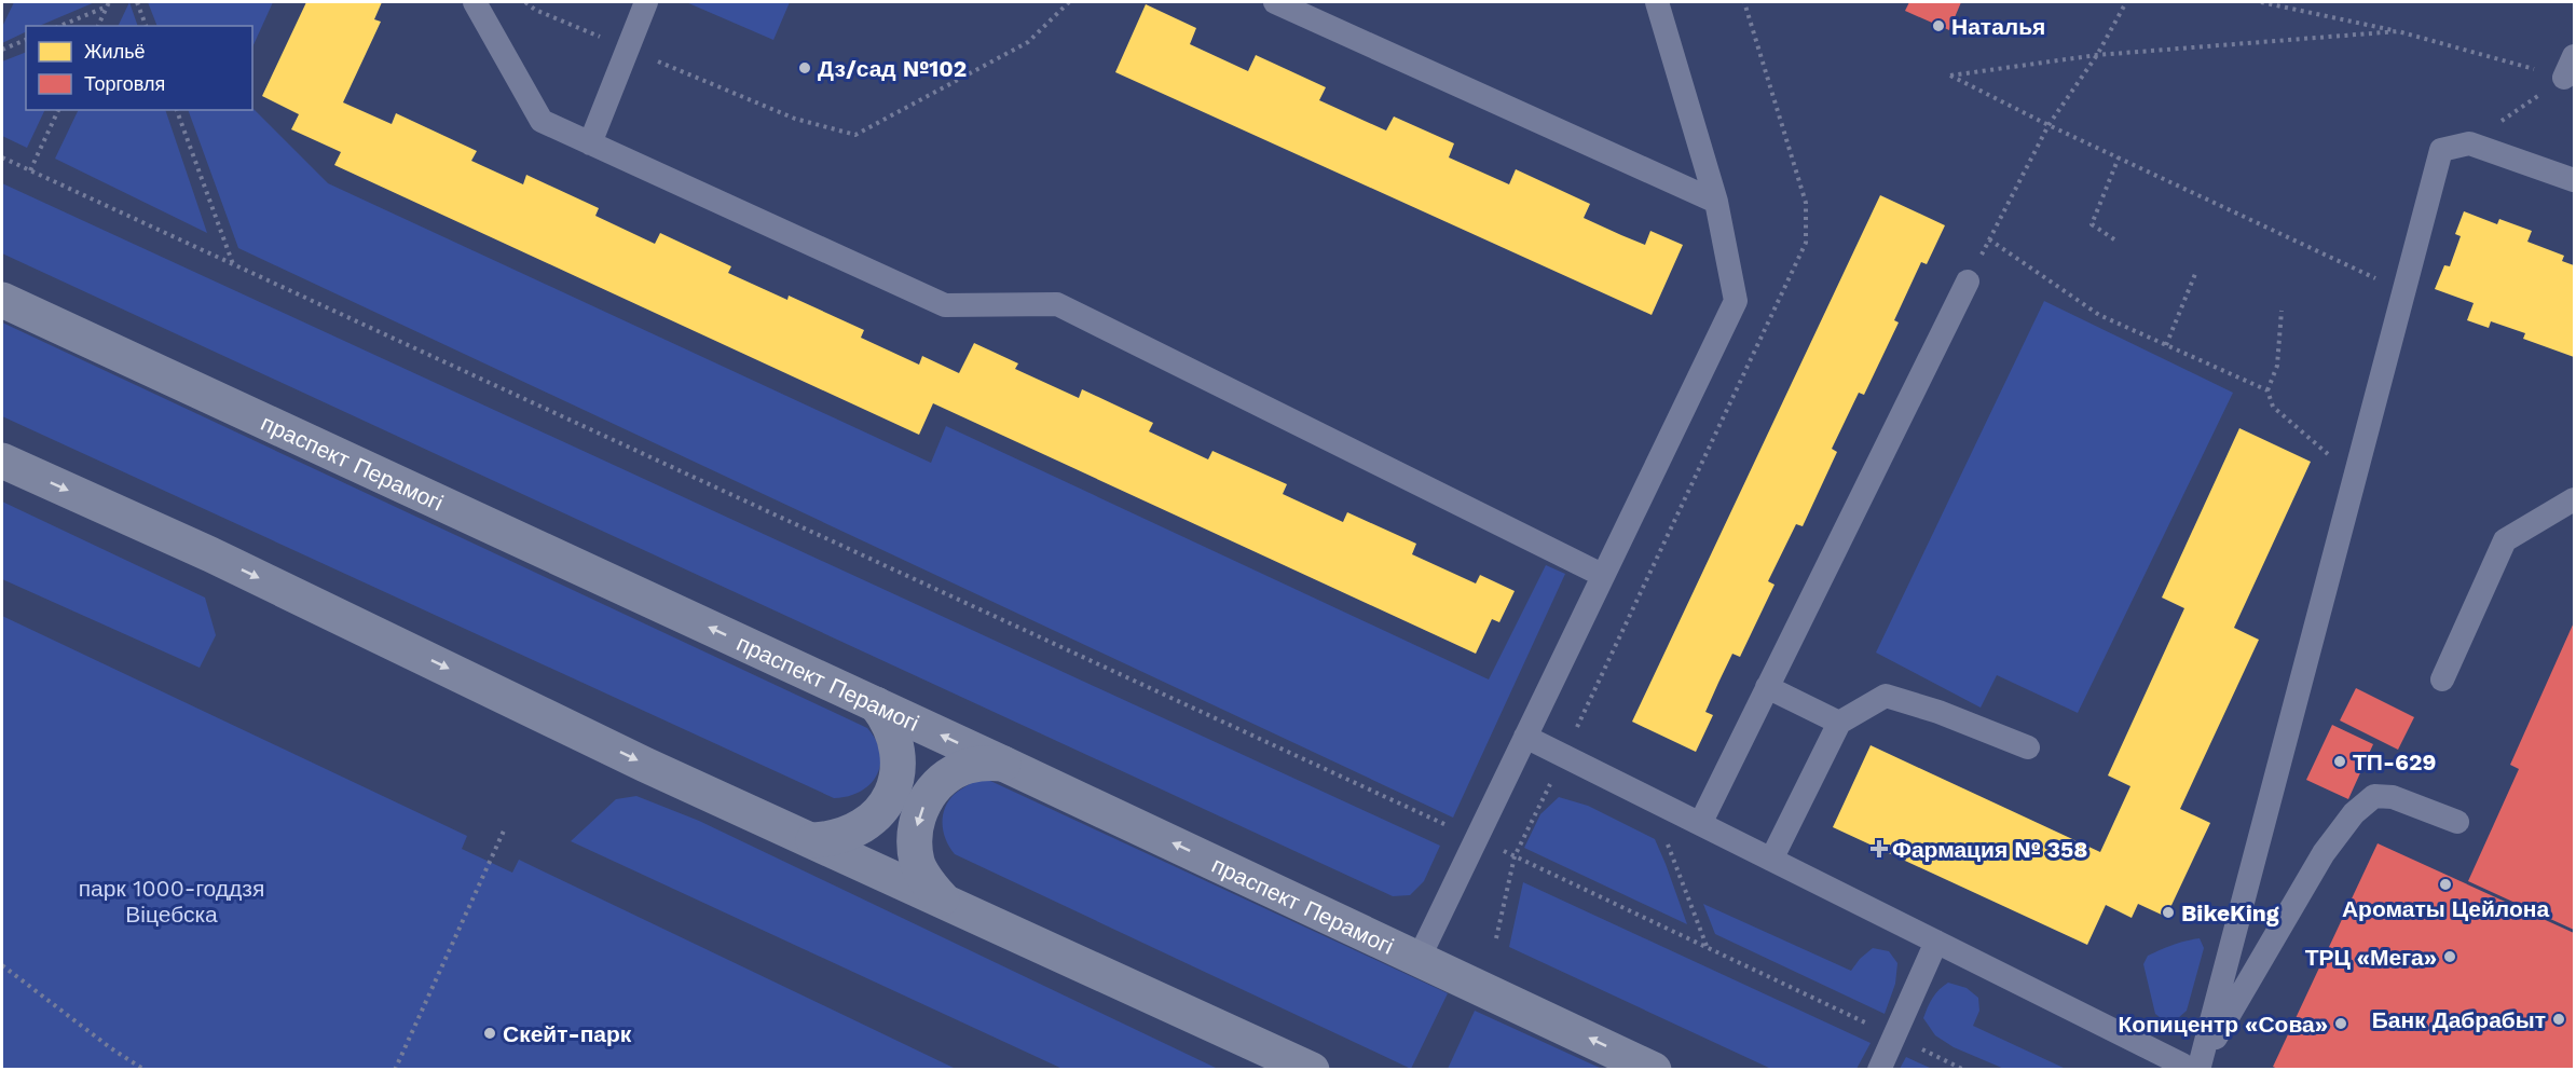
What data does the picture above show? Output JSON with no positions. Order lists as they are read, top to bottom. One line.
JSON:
{"streets":{"main road":["праспект Перамогі"]},"parks":["парк 1000-годдзя Віцебска"],"places":{"other":["Наталья","Дз/сад №102","ТП-629","Ароматы Цейлона","BikeKing","ТРЦ «Мега»","Банк Дабрабыт","Копицентр «Сова»","Скейт-парк"],"health":["Фармация № 358"]},"legend":["Жильё","Торговля"]}
